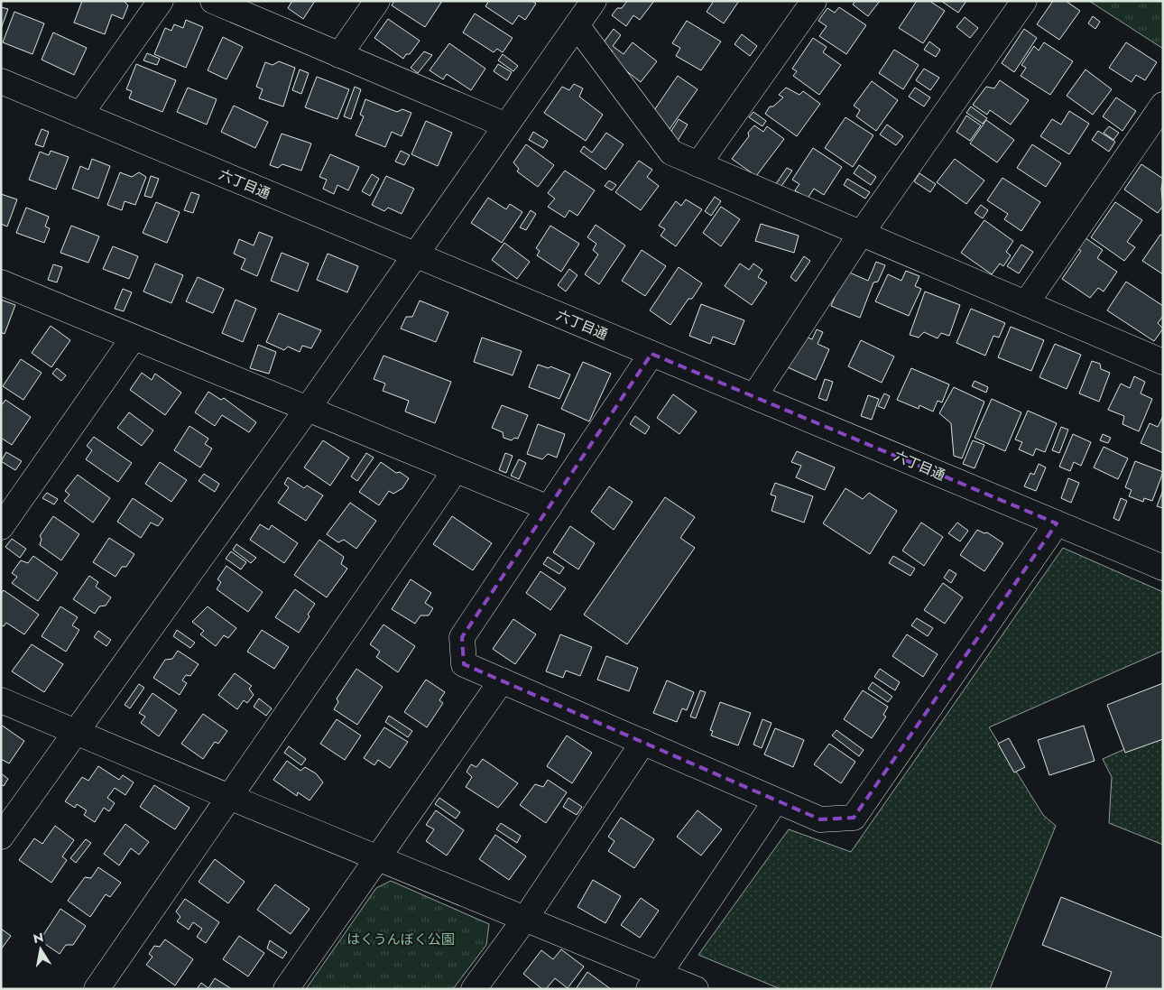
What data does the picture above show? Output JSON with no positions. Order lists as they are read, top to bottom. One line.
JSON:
{"streets":{"street":["六丁目通"]},"parks":["はくうんぼく公園"],"north":"top"}
